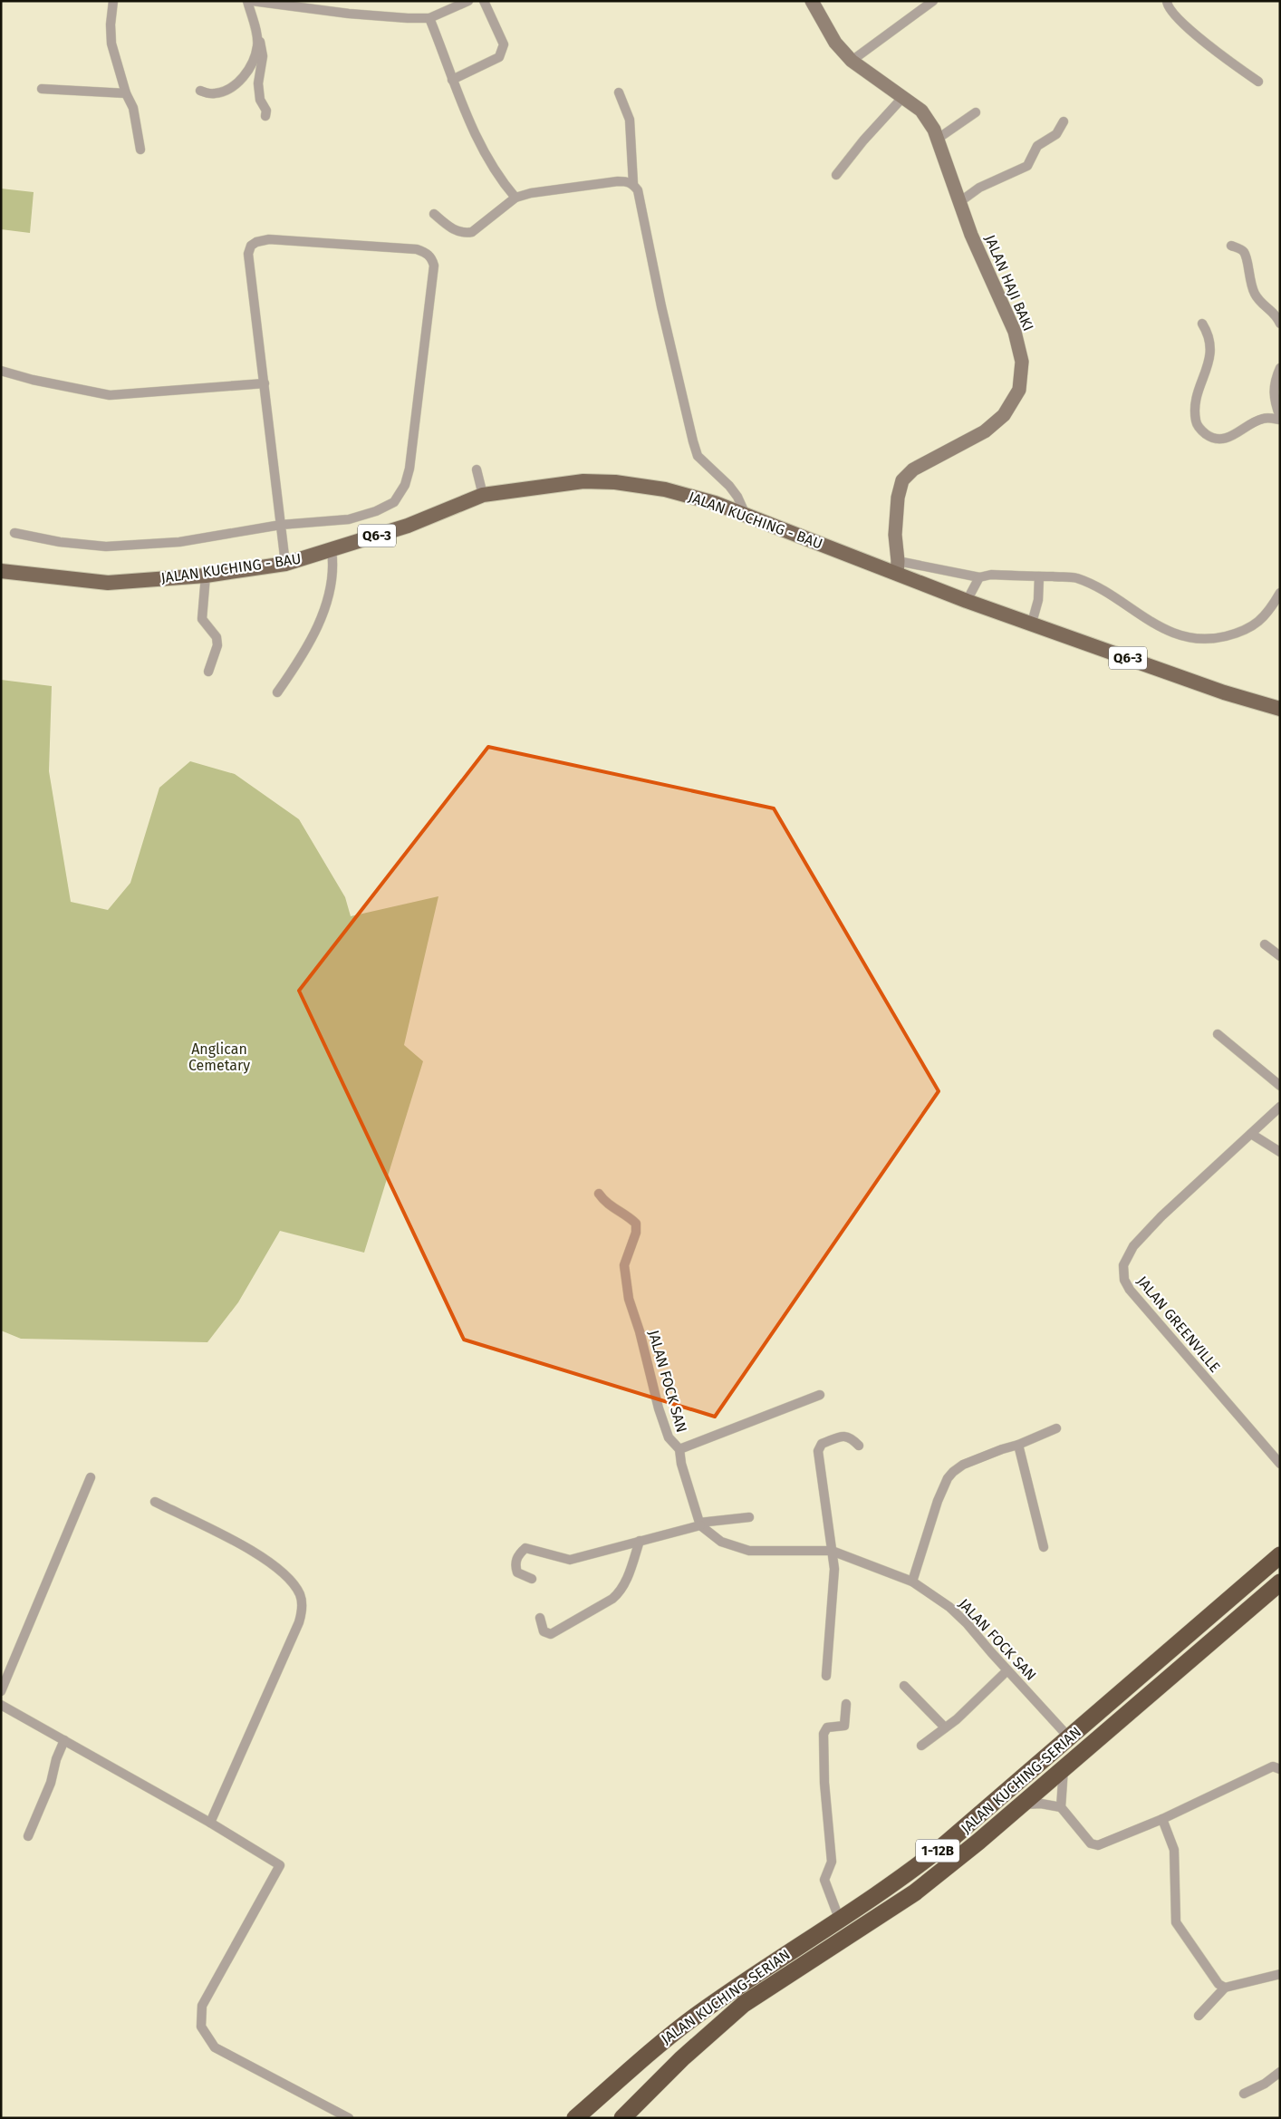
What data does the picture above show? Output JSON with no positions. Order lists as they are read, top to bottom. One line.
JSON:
{"streets":{"highway":["JALAN KUCHING-SERIAN","1-12B"],"main road":["JALAN KUCHING - BAU","Q6-3"],"street":["JALAN HAJI BAKI","JALAN GREENVILLE","JALAN FOCK SAN"]},"crossings":[["JALAN HAJI BAKI","JALAN KUCHING - BAU"],["JALAN FOCK SAN","JALAN KUCHING-SERIAN"]],"parks":["Anglican Cemetary"]}
